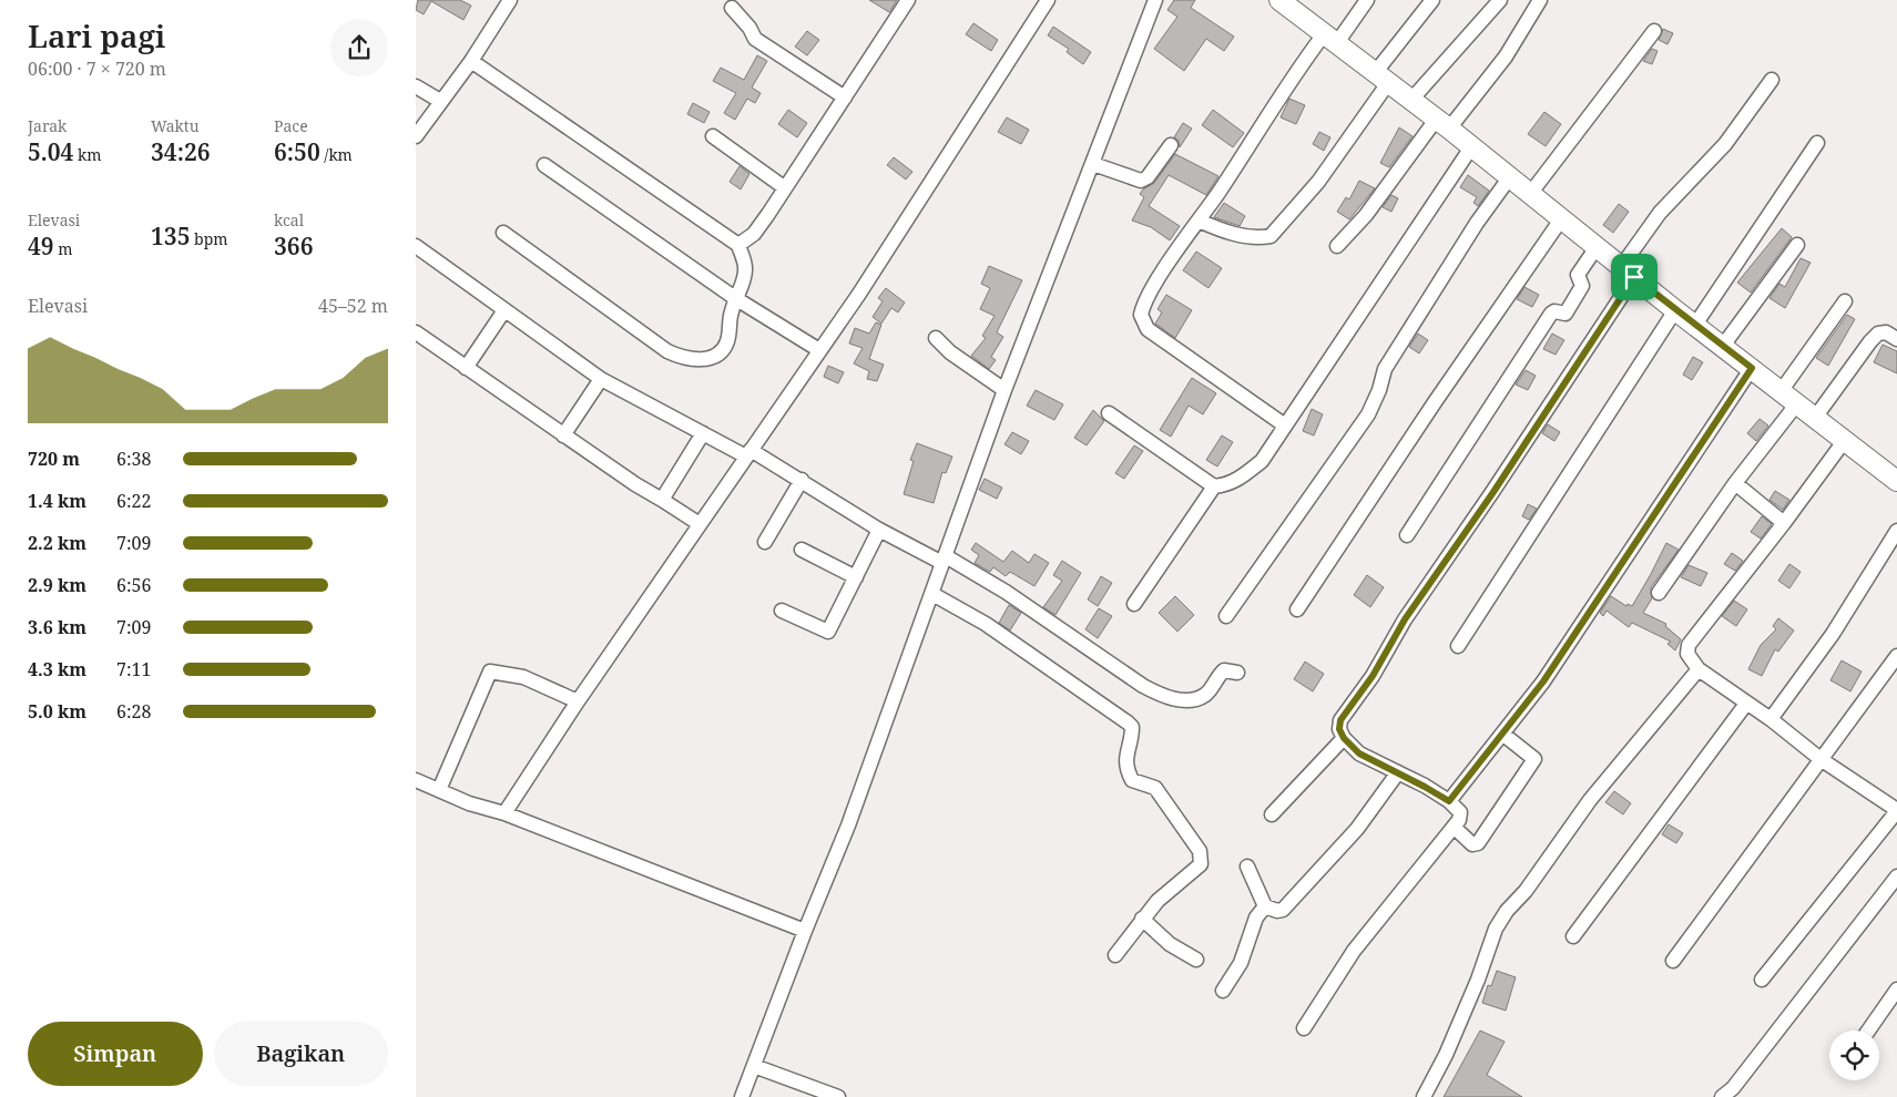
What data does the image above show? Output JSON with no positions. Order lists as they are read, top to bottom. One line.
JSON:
{"page":{"heading":["Lari pagi","06:00 · 7 × 720 m"],"stats":[["Jarak","5.04 km"],["Waktu","34:26"],["Pace","6:50 /km"],["Elevasi","49 m"],["135 bpm"],["kcal","366"]],"chart":["Elevasi","45–52 m"],"list":[{"name":"720 m","note":"6:38"},{"name":"1.4 km","note":"6:22"},{"name":"2.2 km","note":"7:09"},{"name":"2.9 km","note":"6:56"},{"name":"3.6 km","note":"7:09"},{"name":"4.3 km","note":"7:11"},{"name":"5.0 km","note":"6:28"}],"buttons":["Simpan","Bagikan"]}}
